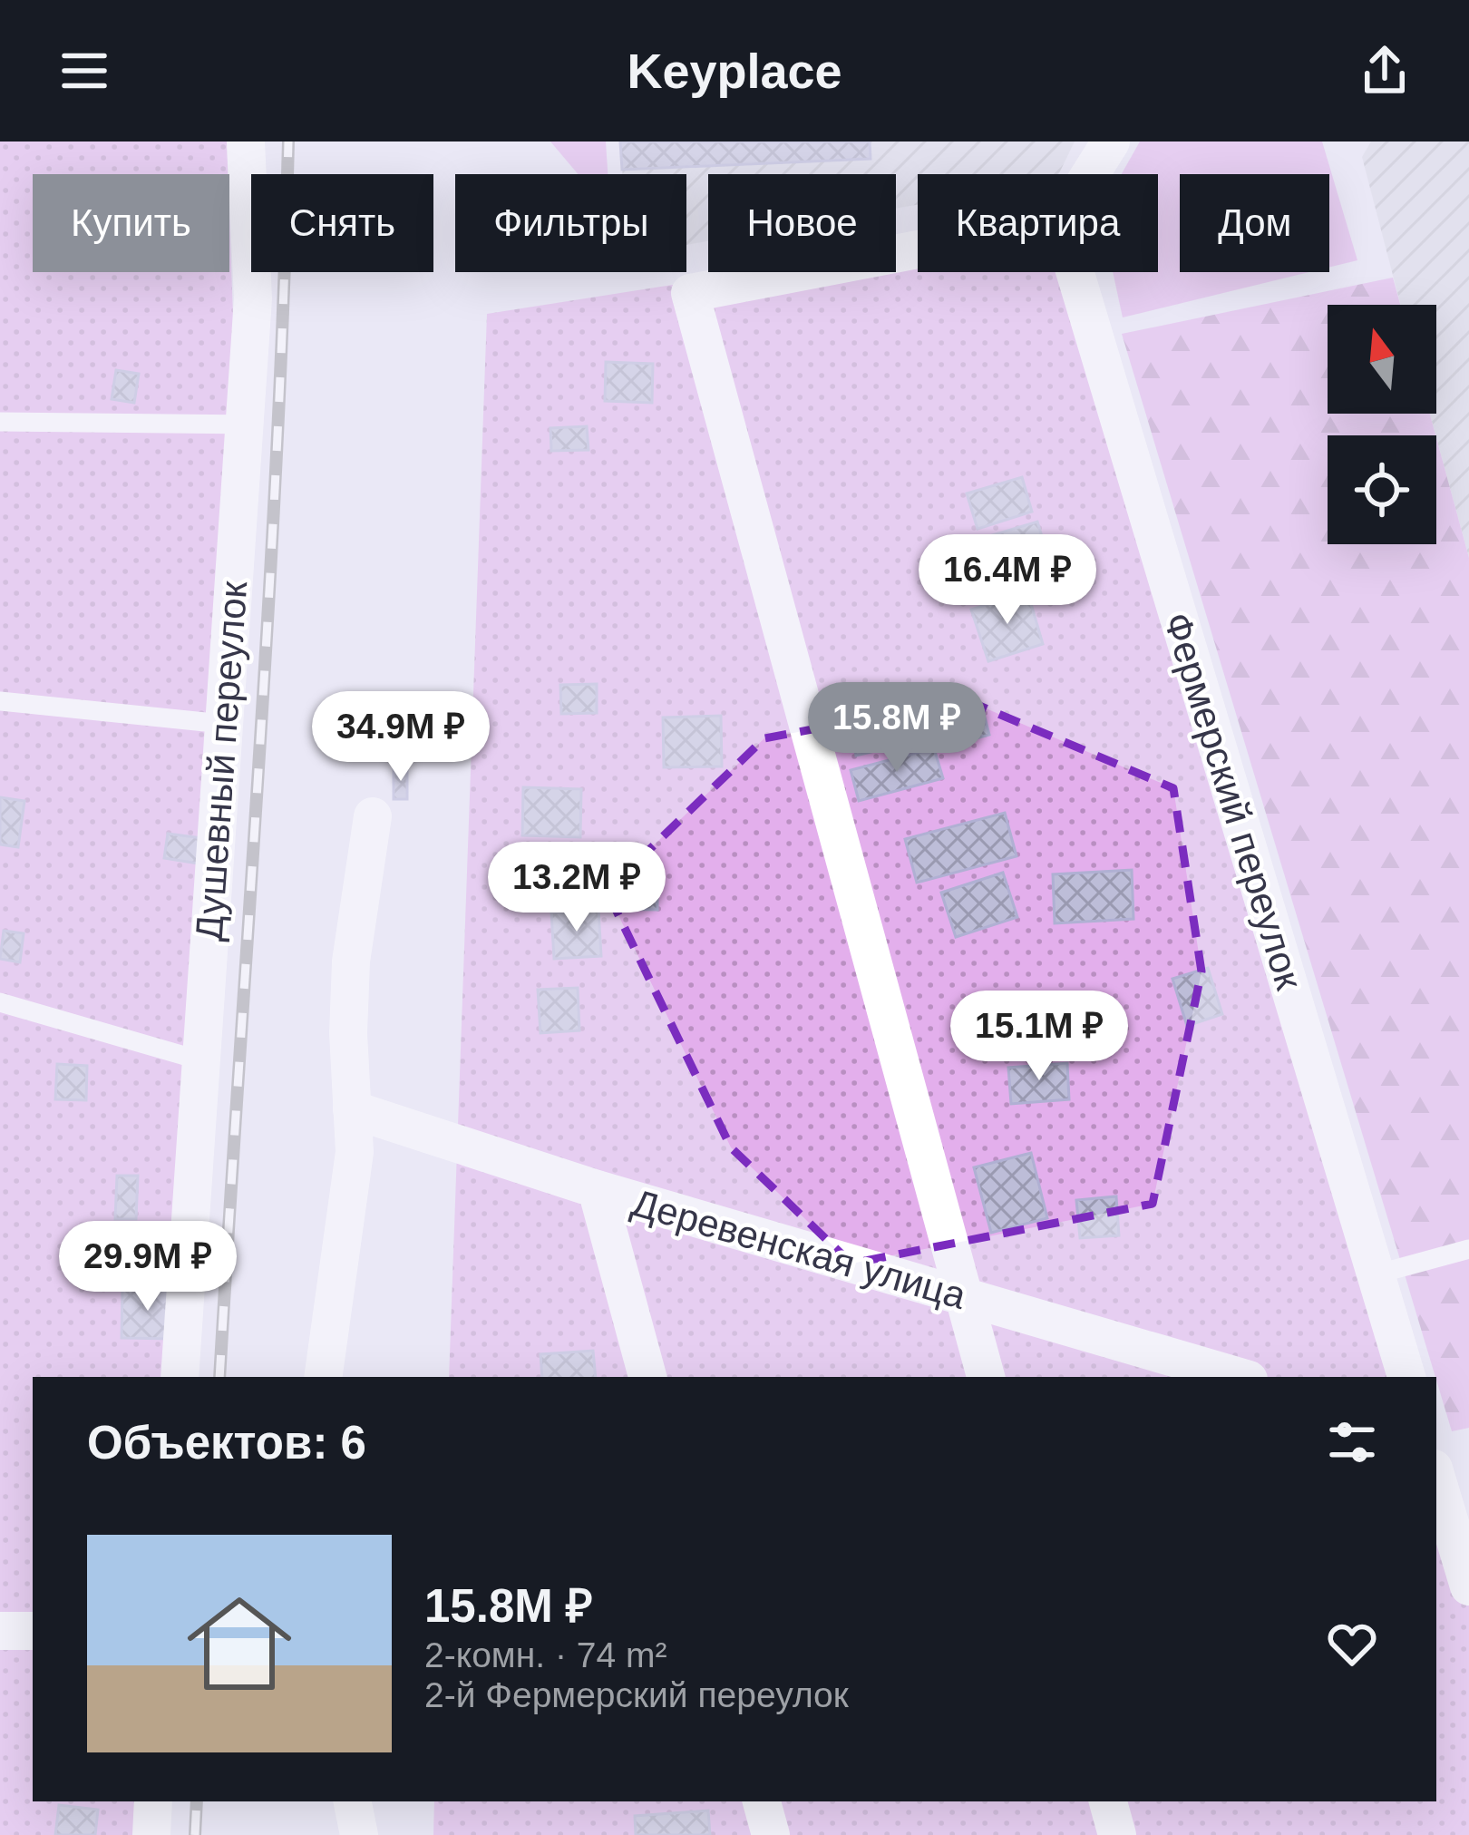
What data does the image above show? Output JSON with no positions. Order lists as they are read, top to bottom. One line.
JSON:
{"streets":{"street":["Душевный переулок","Фермерский переулок","Деревенская улица"]},"north":"top","page":{"header":"Keyplace","chip":["Купить","Снять","Фильтры","Новое","Квартира","Дом"],"price":["16.4M ₽","15.8M ₽","34.9M ₽","13.2M ₽","15.1M ₽","29.9M ₽"],"heading":"Объектов: 6","list":[{"name":"15.8M ₽","note":"2-комн. · 74 m² · 2-й Фермерский переулок"}]}}
